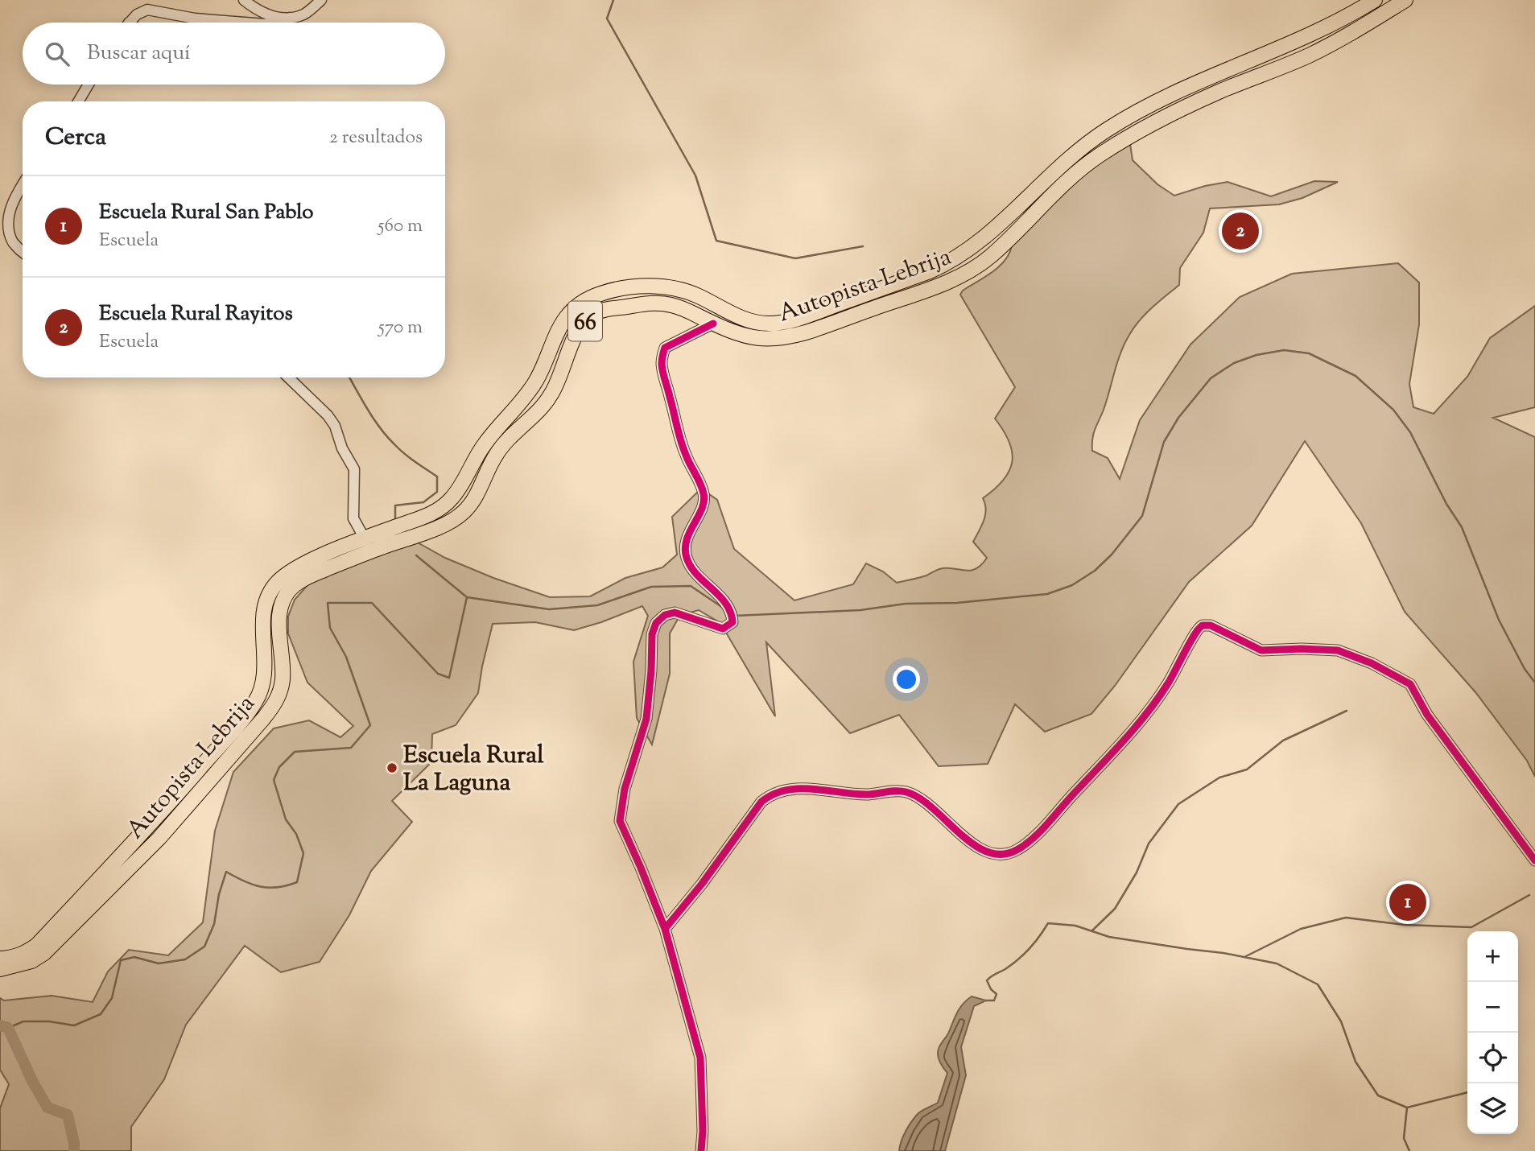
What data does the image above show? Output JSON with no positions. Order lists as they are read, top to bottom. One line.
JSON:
{"streets":{"highway":["Autopista Lebrija","66"]},"places":["Escuela Rural La Laguna"],"page":{"search":"Buscar aquí","heading":["Cerca","2 resultados"],"list":[{"mark":"1","name":"Escuela Rural San Pablo","note":"Escuela","value":"560 m"},{"mark":"2","name":"Escuela Rural Rayitos","note":"Escuela","value":"570 m"}],"pins":["2","1"],"map_buttons":["+","−"]}}
